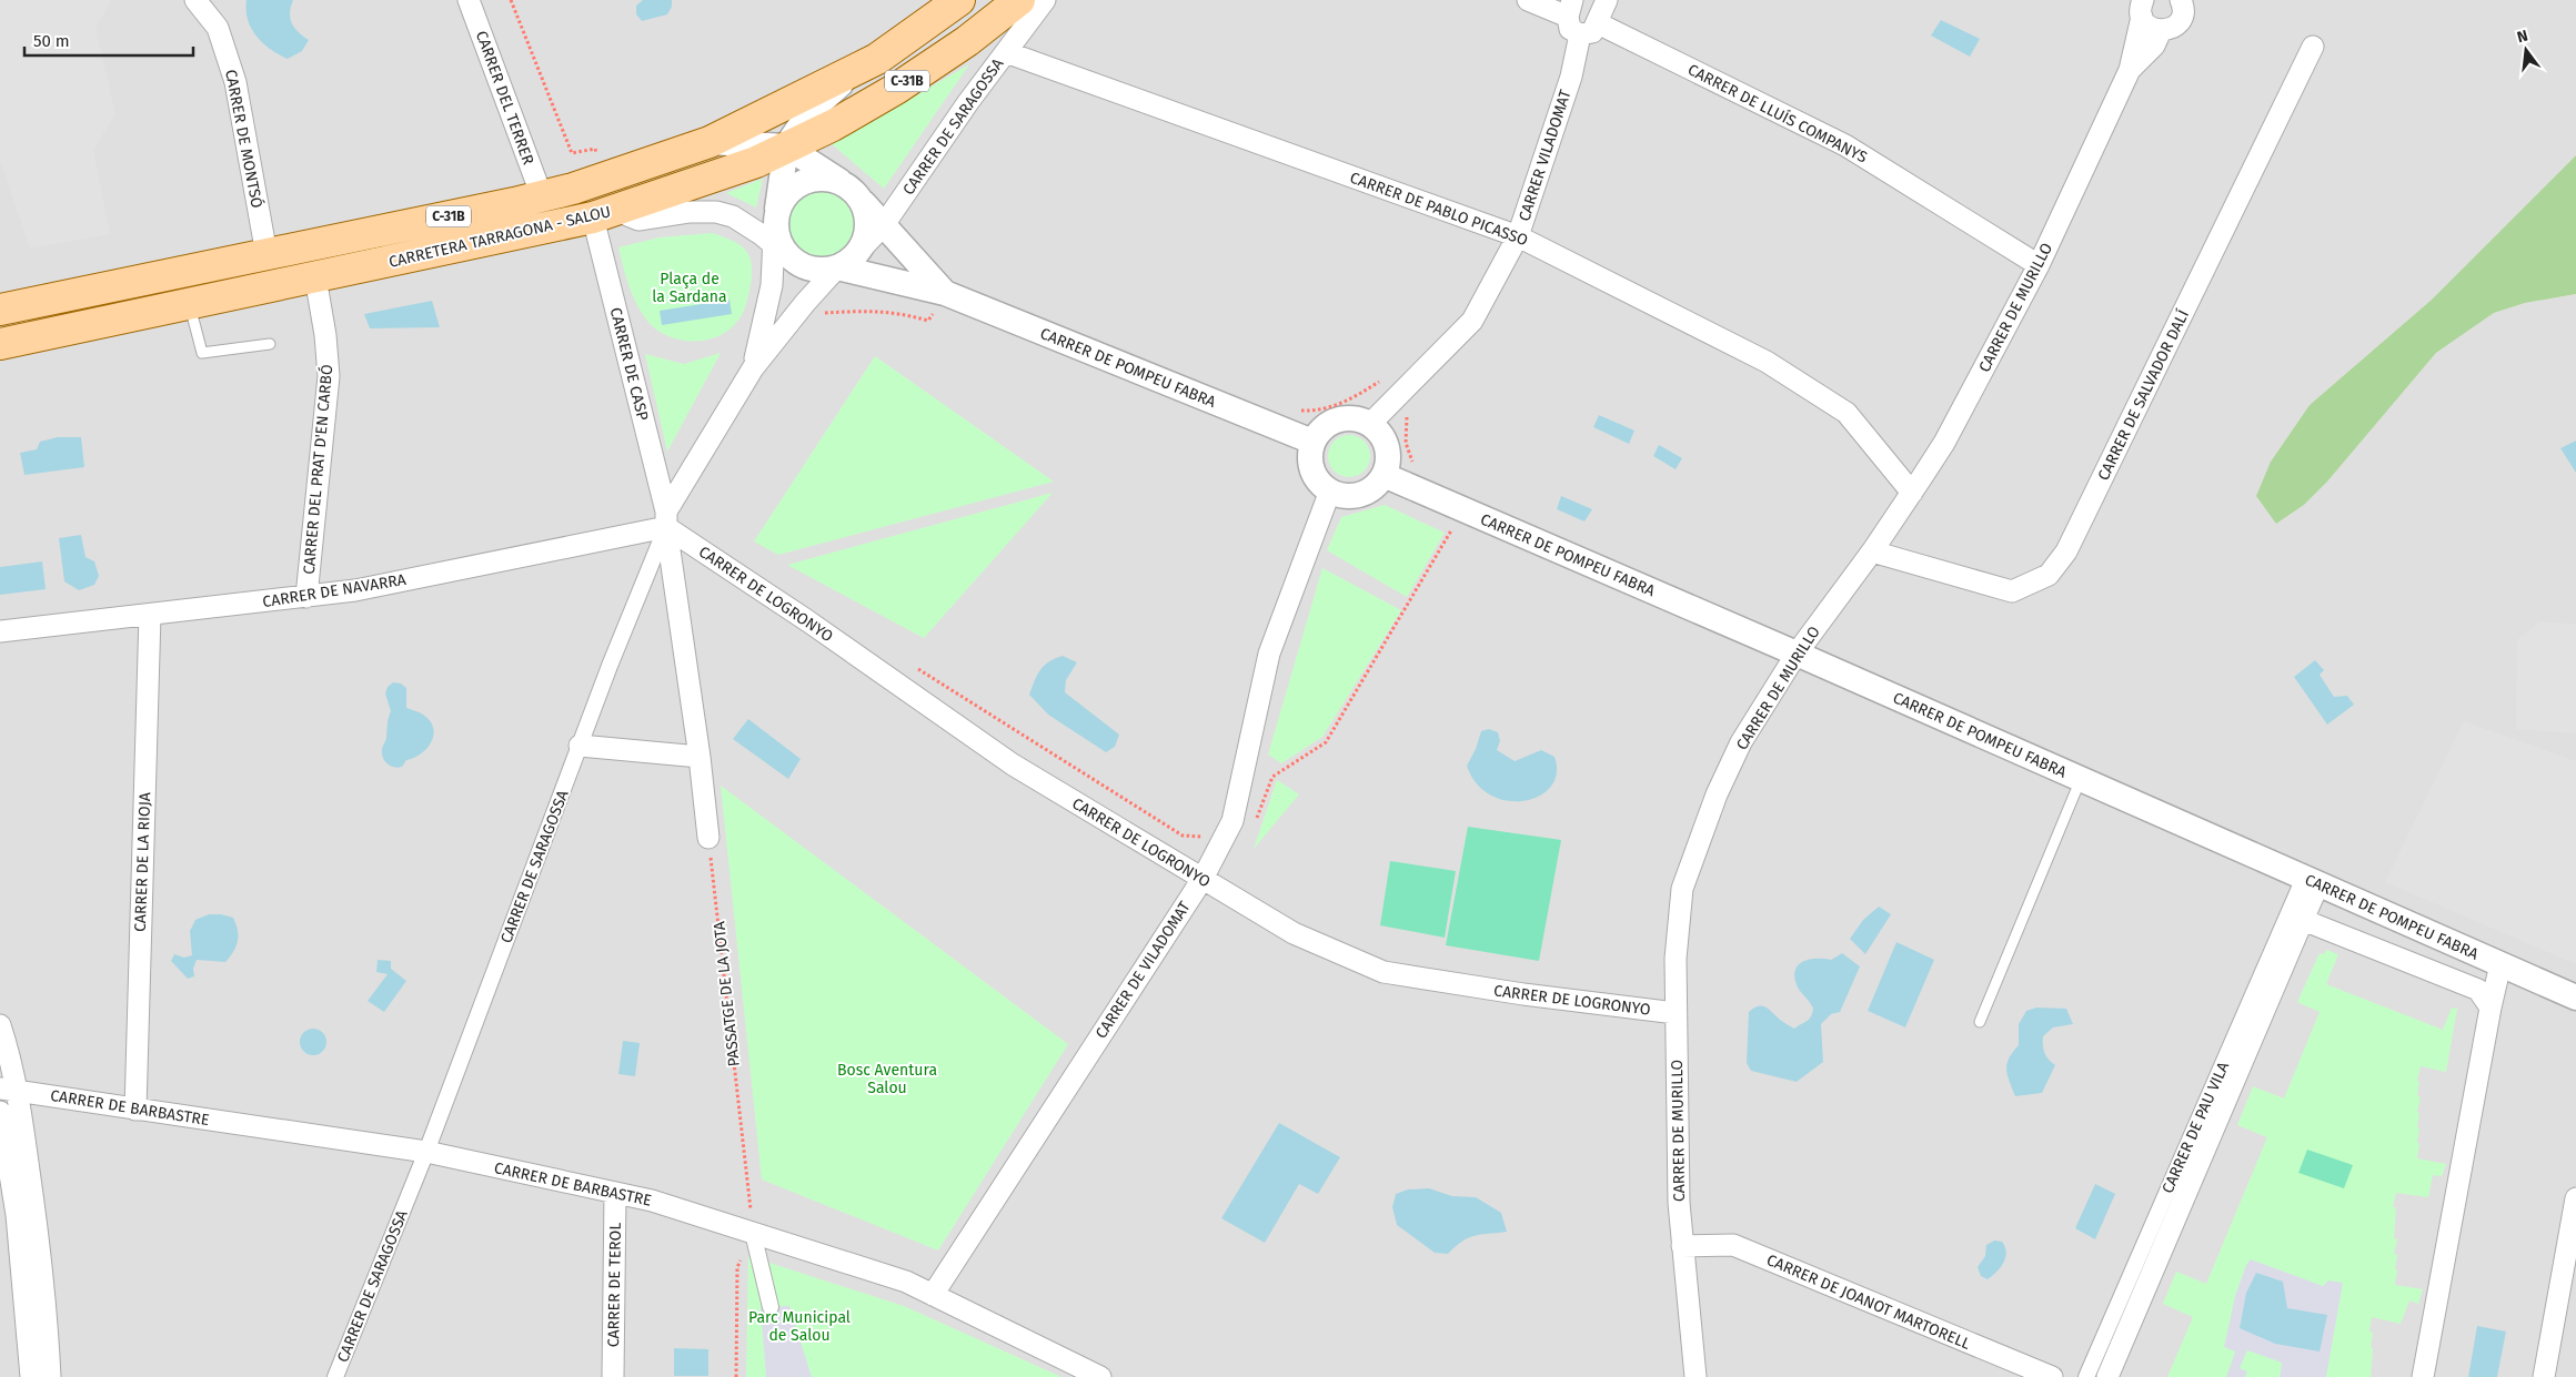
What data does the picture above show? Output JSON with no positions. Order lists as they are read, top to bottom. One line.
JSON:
{"streets":{"main road":["C-31B","CARRETERA TARRAGONA - SALOU"],"street":["CARRER DEL TERRER","CARRER DE LLUÍS COMPANYS","CARRER DE SARAGOSSA","CARRER DE MONTSÓ","CARRER VILADOMAT","CARRER DE PABLO PICASSO","CARRER DE MURILLO","CARRER DE CASP","CARRER DE POMPEU FABRA","CARRER DE SALVADOR DALÍ","CARRER DEL PRAT D'EN CARBÓ","CARRER DE NAVARRA","CARRER DE LOGRONYO","CARRER DE LA RIOJA","CARRER DE VILADOMAT","CARRER DE BARBASTRE","CARRER DE PAU VILA","CARRER DE TEROL","CARRER DE JOANOT MARTORELL"],"path":["PASSATGE DE LA JOTA"]},"crossings":[["CARRER DEL TERRER","CARRETERA TARRAGONA - SALOU"],["CARRER DE LLUÍS COMPANYS","CARRER DE MURILLO"],["CARRER DE SARAGOSSA","CARRER DE PABLO PICASSO"],["CARRER DE SARAGOSSA","CARRER DE CASP"],["CARRER DE SARAGOSSA","CARRER DE POMPEU FABRA"],["CARRER DE SARAGOSSA","CARRER DE NAVARRA"],["CARRER DE SARAGOSSA","CARRER DE LOGRONYO"],["CARRER DE SARAGOSSA","CARRER DE BARBASTRE"],["CARRER DE MONTSÓ","CARRETERA TARRAGONA - SALOU"],["CARRER VILADOMAT","CARRER DE PABLO PICASSO"],["CARRER VILADOMAT","CARRER DE POMPEU FABRA"],["CARRER VILADOMAT","CARRER DE VILADOMAT"],["CARRER DE PABLO PICASSO","CARRER DE MURILLO"],["CARRETERA TARRAGONA - SALOU","CARRER DE CASP"],["CARRETERA TARRAGONA - SALOU","CARRER DE POMPEU FABRA"],["CARRETERA TARRAGONA - SALOU","CARRER DEL PRAT D'EN CARBÓ"],["CARRER DE MURILLO","CARRER DE POMPEU FABRA"],["CARRER DE MURILLO","CARRER DE SALVADOR DALÍ"],["CARRER DE MURILLO","CARRER DE LOGRONYO"],["CARRER DE MURILLO","CARRER DE JOANOT MARTORELL"],["CARRER DE CASP","CARRER DE NAVARRA"],["CARRER DE CASP","CARRER DE LOGRONYO"],["CARRER DE POMPEU FABRA","CARRER DE VILADOMAT"],["CARRER DE POMPEU FABRA","CARRER DE PAU VILA"],["CARRER DEL PRAT D'EN CARBÓ","CARRER DE NAVARRA"],["CARRER DE NAVARRA","CARRER DE LOGRONYO"],["CARRER DE NAVARRA","CARRER DE LA RIOJA"],["CARRER DE LOGRONYO","CARRER DE VILADOMAT"],["CARRER DE LA RIOJA","CARRER DE BARBASTRE"],["CARRER DE VILADOMAT","CARRER DE BARBASTRE"],["PASSATGE DE LA JOTA","CARRER DE BARBASTRE"],["CARRER DE BARBASTRE","CARRER DE TEROL"]],"parks":["Plaça de la Sardana","Bosc Aventura Salou","Parc Municipal de Salou"],"scale_bar":"50 m","north":"top"}
